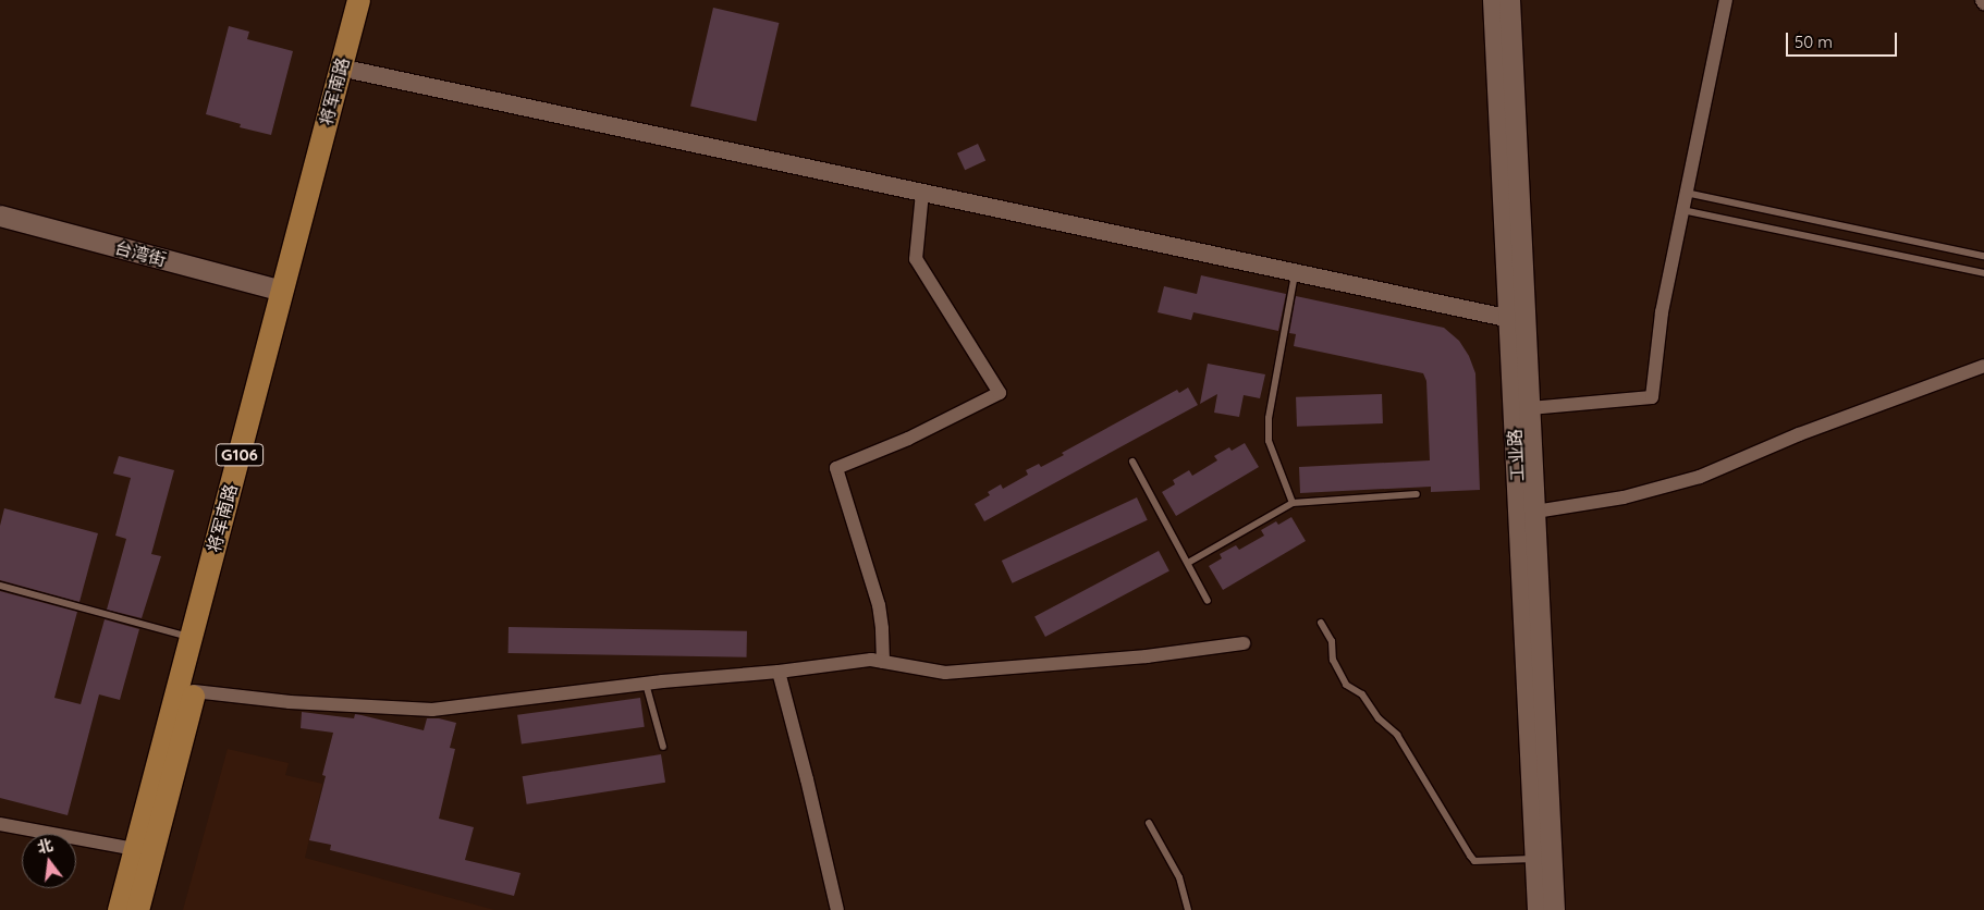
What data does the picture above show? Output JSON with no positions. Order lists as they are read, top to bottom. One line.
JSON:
{"streets":{"highway":["将军南路","G106"],"main road":["台湾街","工业路"]},"crossings":[["将军南路","台湾街"]],"scale_bar":"50 m","north":"top"}
